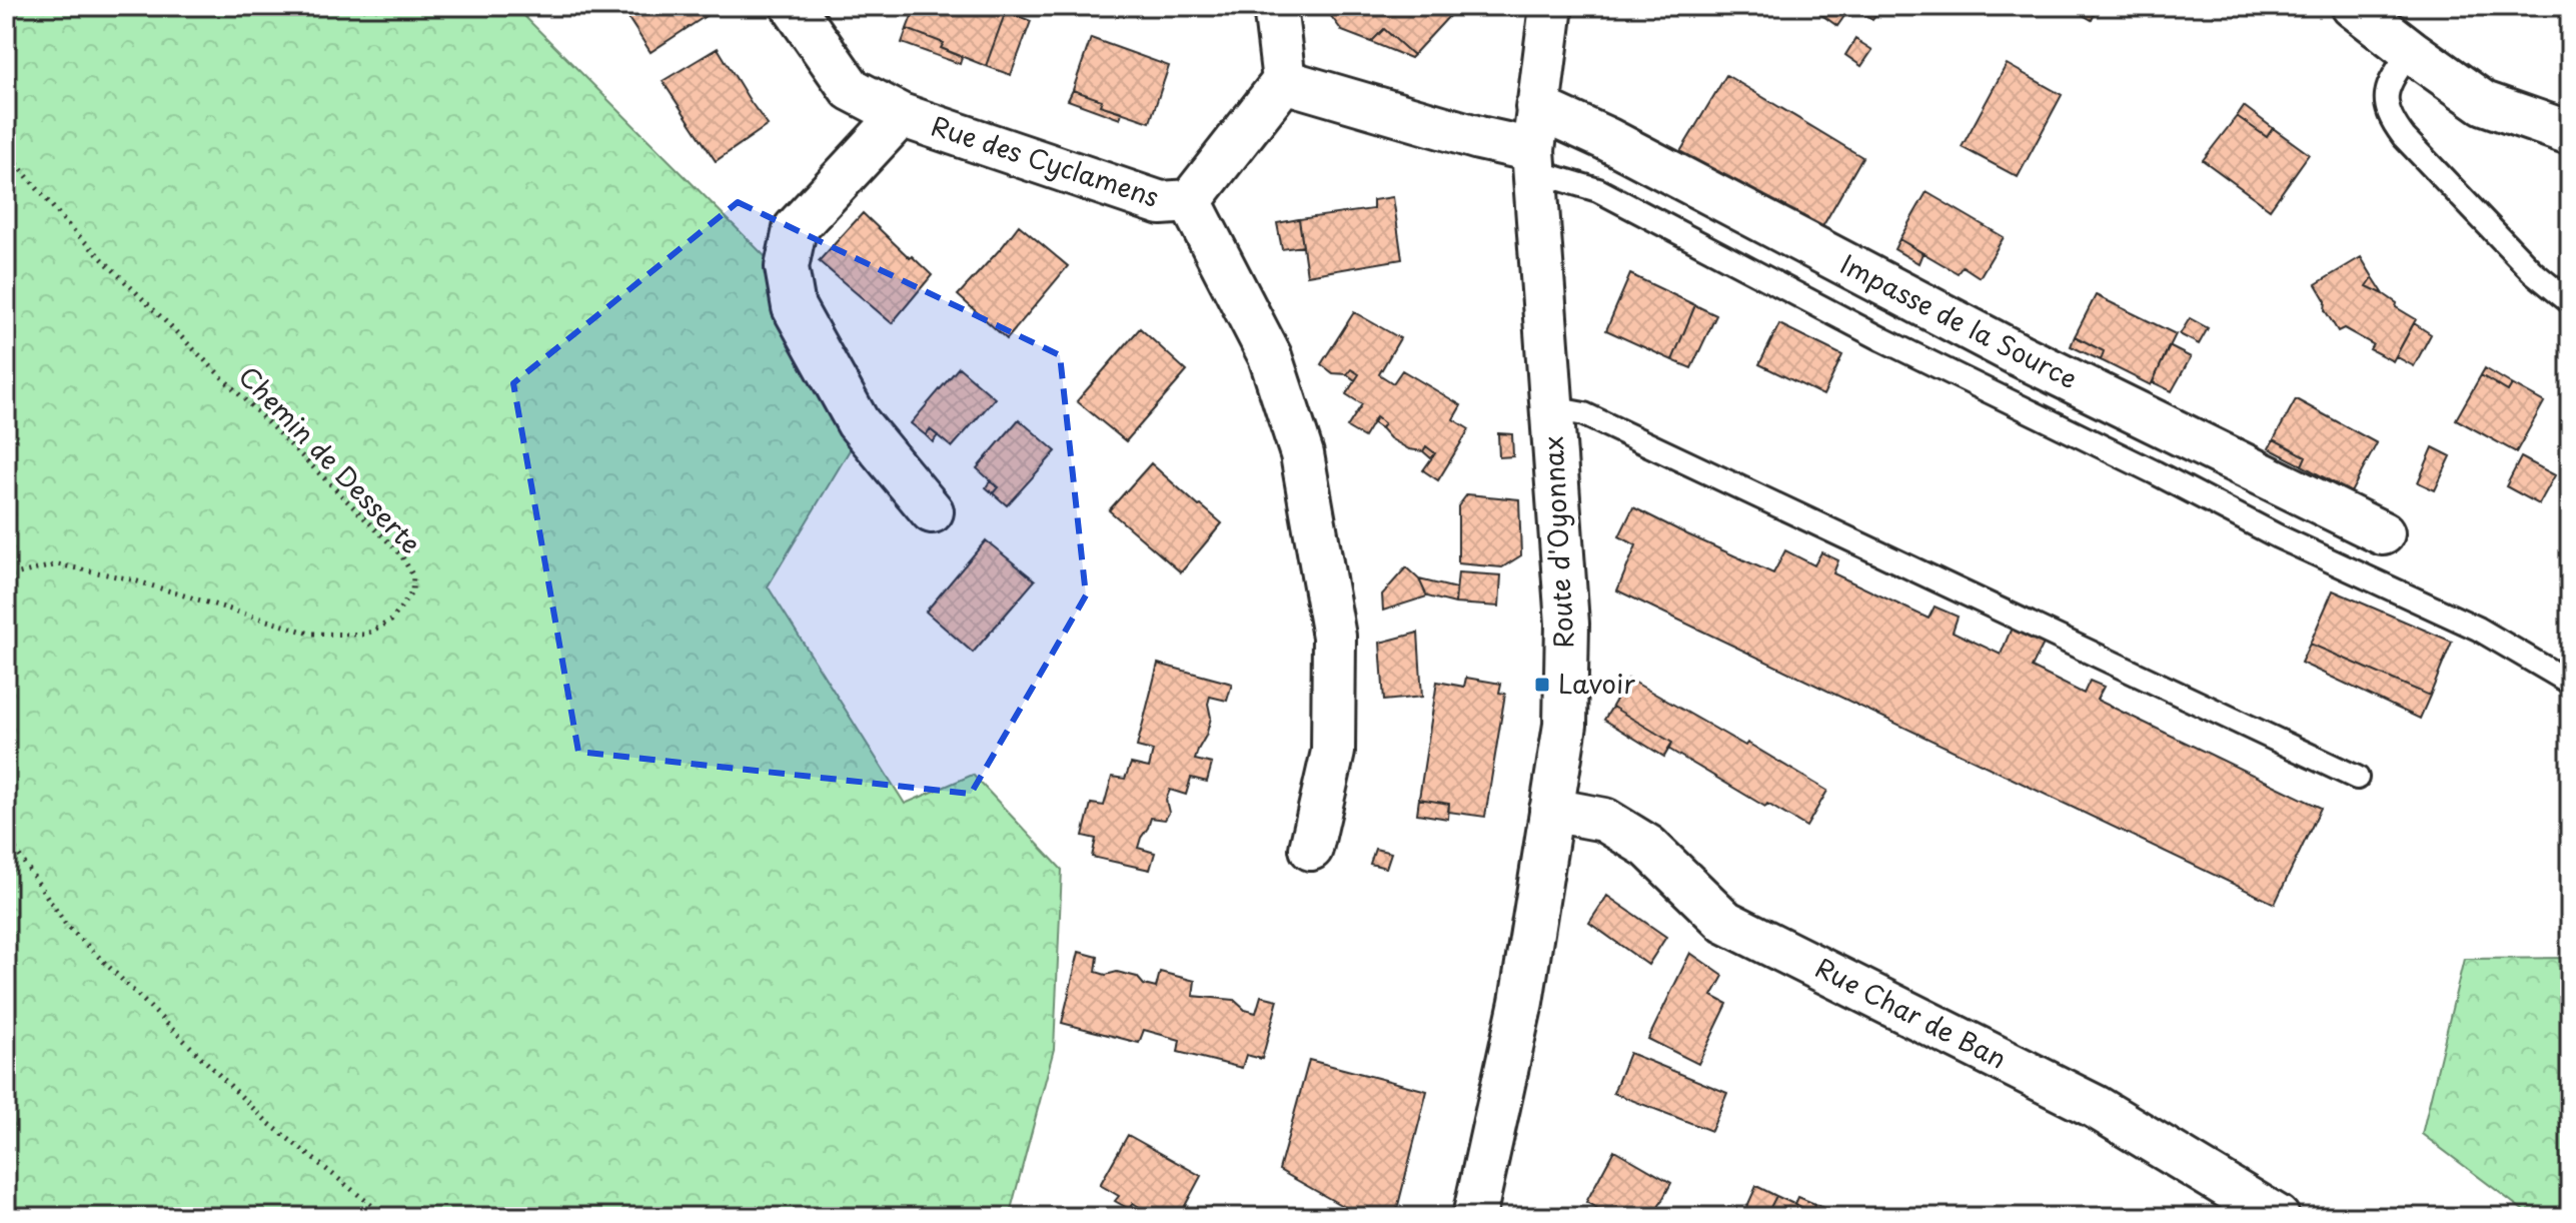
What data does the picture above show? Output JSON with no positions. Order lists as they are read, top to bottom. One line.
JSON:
{"streets":{"street":["Rue des Cyclamens","Impasse de la Source","Route d'Oyonnax","Rue Char de Ban"],"path":["Chemin de Desserte"]},"crossings":[["Impasse de la Source","Route d'Oyonnax"],["Route d'Oyonnax","Rue Char de Ban"]],"places":{"transit":["Lavoir"]}}
